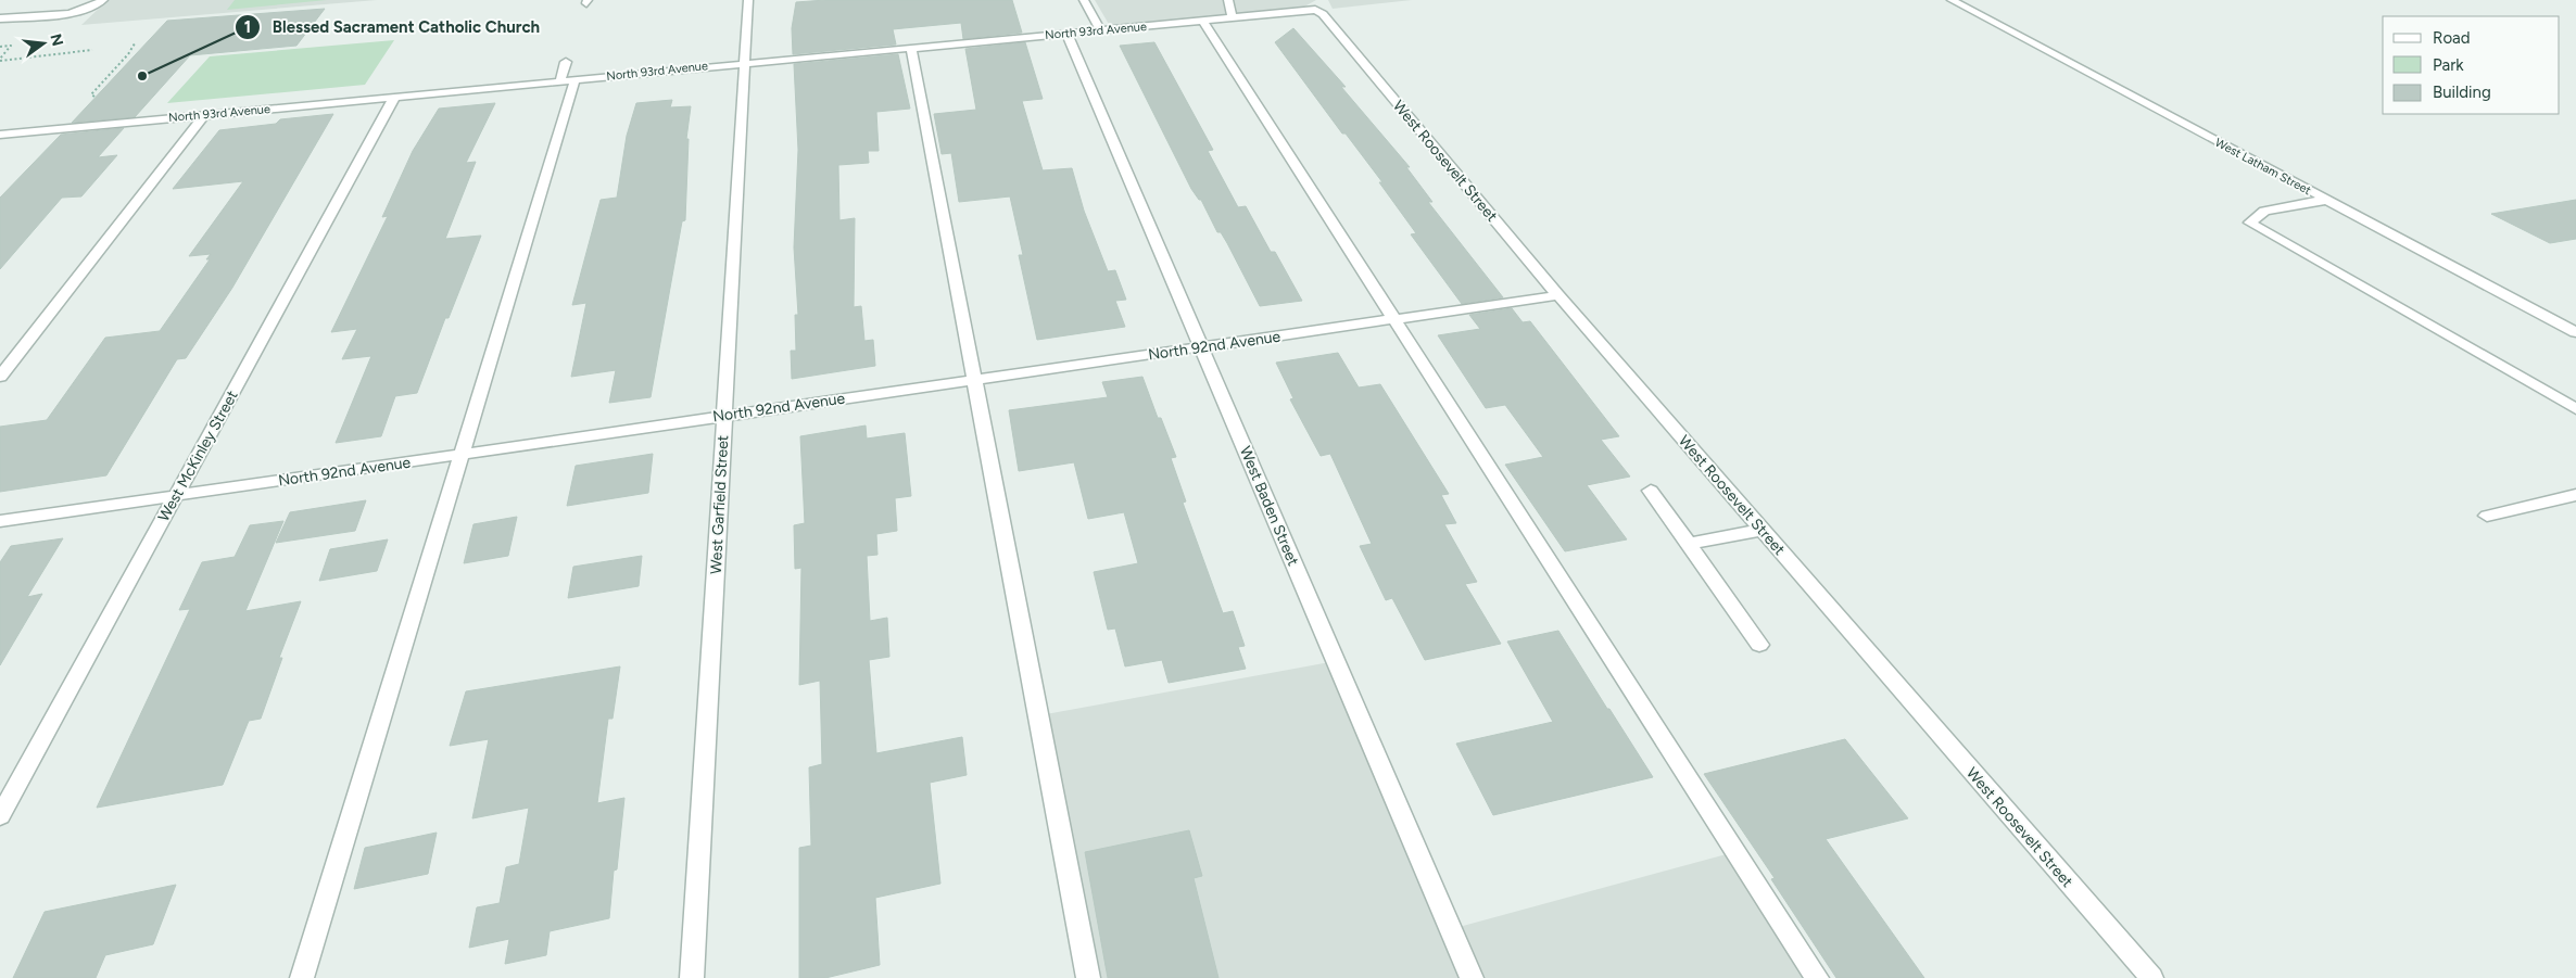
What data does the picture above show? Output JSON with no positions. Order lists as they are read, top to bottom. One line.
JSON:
{"streets":{"street":["North 93rd Avenue","West Roosevelt Street","West Latham Street","North 92nd Avenue","West McKinley Street","West Garfield Street","West Baden Street"]},"crossings":[["North 93rd Avenue","West Roosevelt Street"],["North 93rd Avenue","West McKinley Street"],["North 93rd Avenue","West Garfield Street"],["North 93rd Avenue","West Baden Street"],["West Roosevelt Street","North 92nd Avenue"],["North 92nd Avenue","West McKinley Street"],["North 92nd Avenue","West Garfield Street"],["North 92nd Avenue","West Baden Street"]],"places":["Blessed Sacrament Catholic Church"],"legend":["Road","Park","Building"],"north":"right"}
